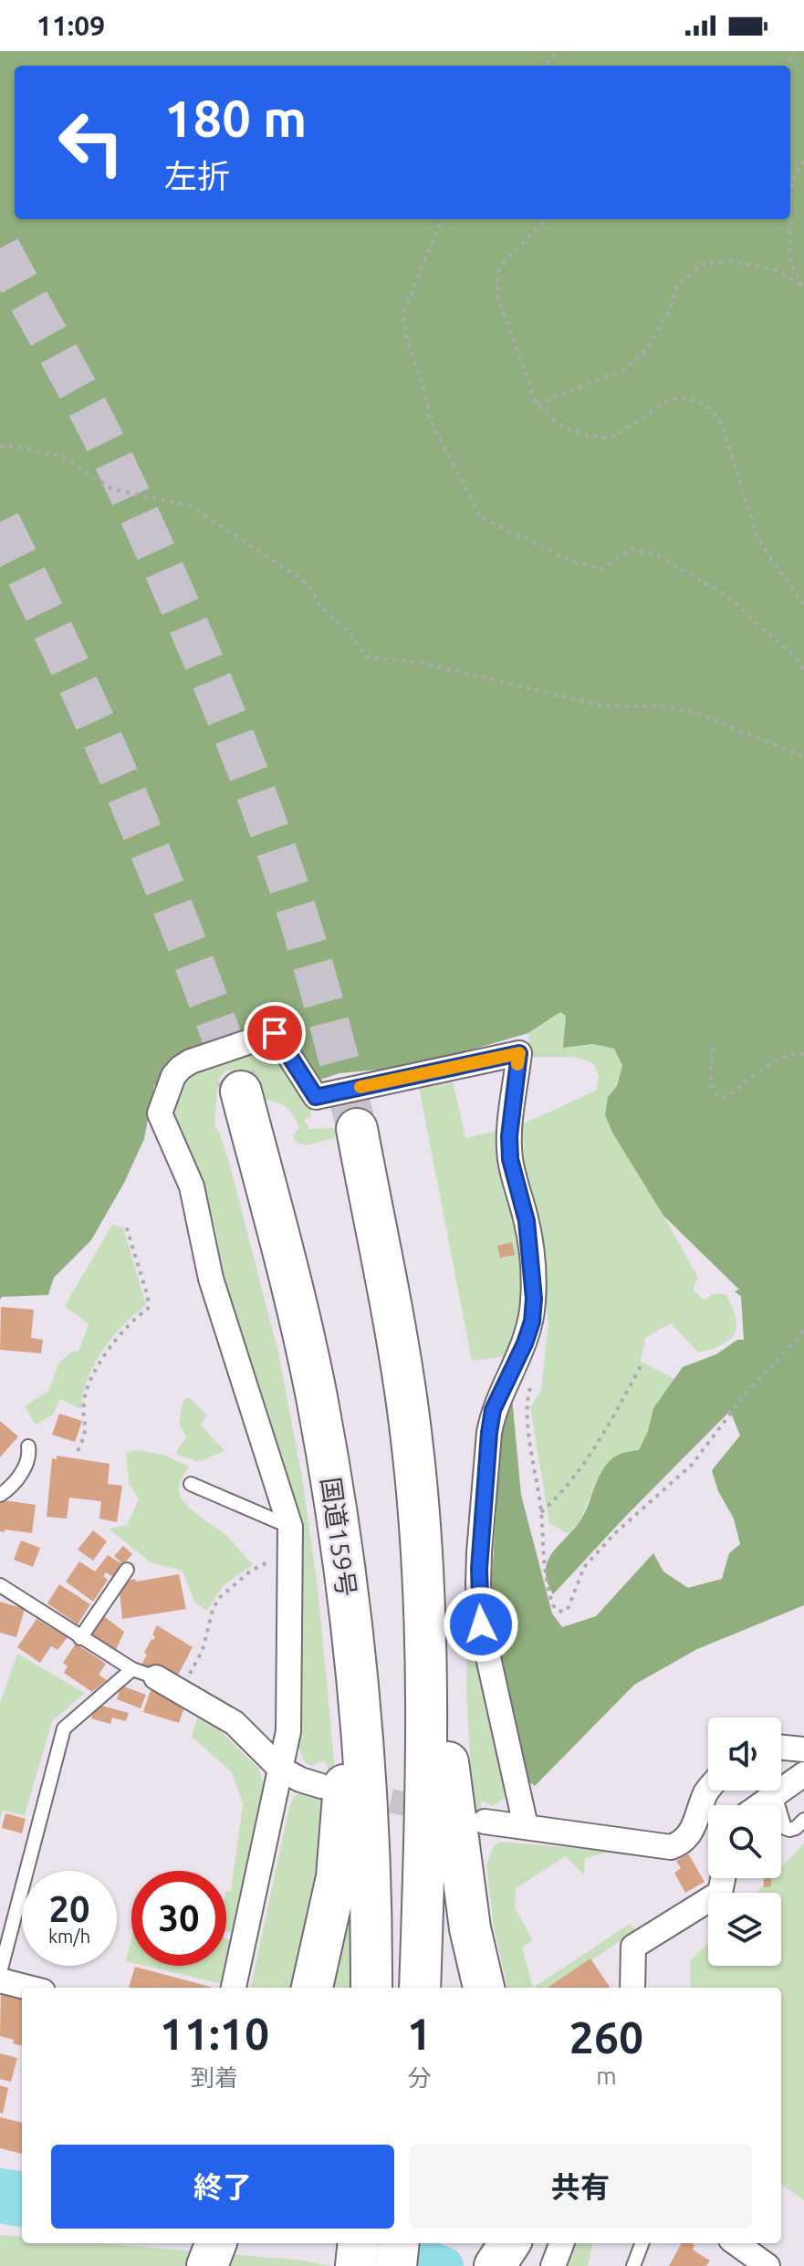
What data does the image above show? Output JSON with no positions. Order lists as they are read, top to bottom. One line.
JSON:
{"streets":{"highway":["国道159号"]},"page":{"status":"11:09","turn":["180 m","左折"],"speed":"20 km/h","limit":"30","eta":["11:10","到着","1","分","260","m"],"buttons":["終了","共有"]}}
